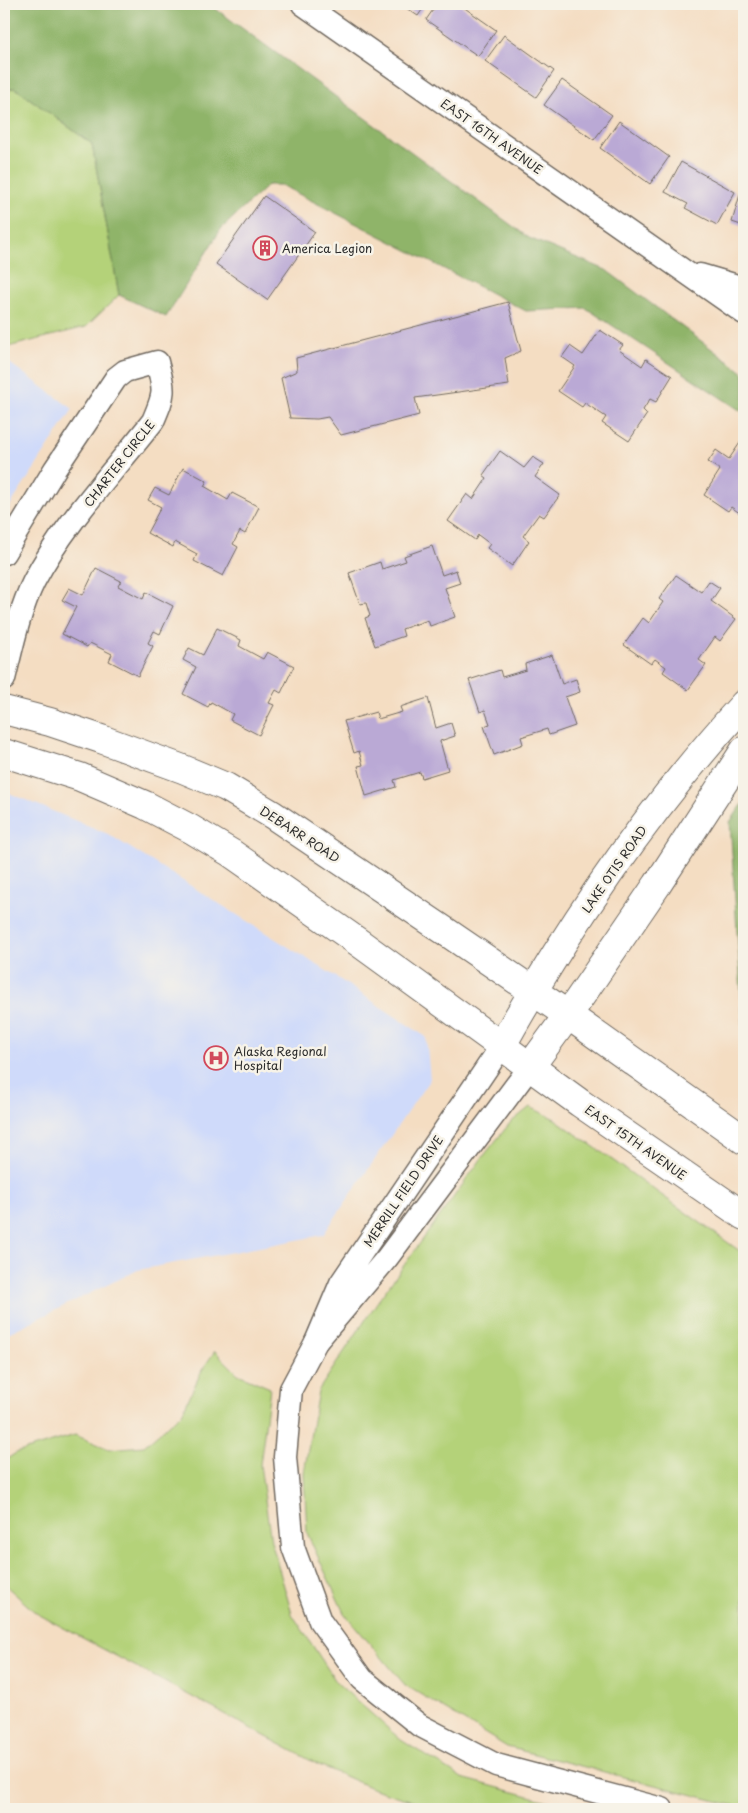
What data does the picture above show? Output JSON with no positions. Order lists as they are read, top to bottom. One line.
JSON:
{"streets":{"main road":["DEBARR ROAD","LAKE OTIS ROAD","EAST 15TH AVENUE"],"street":["EAST 16TH AVENUE","CHARTER CIRCLE","MERRILL FIELD DRIVE"]},"crossings":[["DEBARR ROAD","LAKE OTIS ROAD"],["LAKE OTIS ROAD","MERRILL FIELD DRIVE"],["EAST 15TH AVENUE","MERRILL FIELD DRIVE"]],"places":{"building":["America Legion"],"hospital":["Alaska Regional Hospital"]}}
